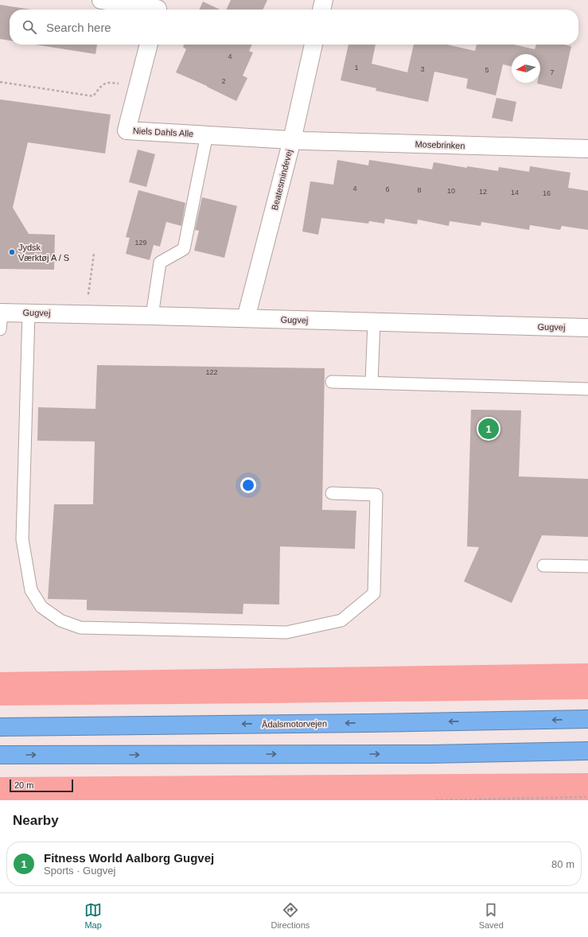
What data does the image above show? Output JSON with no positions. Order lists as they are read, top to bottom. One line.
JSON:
{"streets":{"highway":["Ådalsmotorvejen"],"street":["Niels Dahls Alle","Mosebrinken","Beatesmindevej","Gugvej"]},"crossings":[["Niels Dahls Alle","Mosebrinken"],["Niels Dahls Alle","Beatesmindevej"],["Mosebrinken","Beatesmindevej"],["Beatesmindevej","Gugvej"]],"places":["Jydsk Værktøj A / S"],"house_numbers":["4","1","3","5","7","2","4","6","8","10","12","14","16","129","122"],"scale_bar":"20 m","north":"left","page":{"search":"Search here","pins":"1","scale":"20 m","heading":"Nearby","list":[{"mark":"1","name":"Fitness World Aalborg Gugvej","note":"Sports · Gugvej","value":"80 m"}],"nav":["Map","Directions","Saved"]}}
